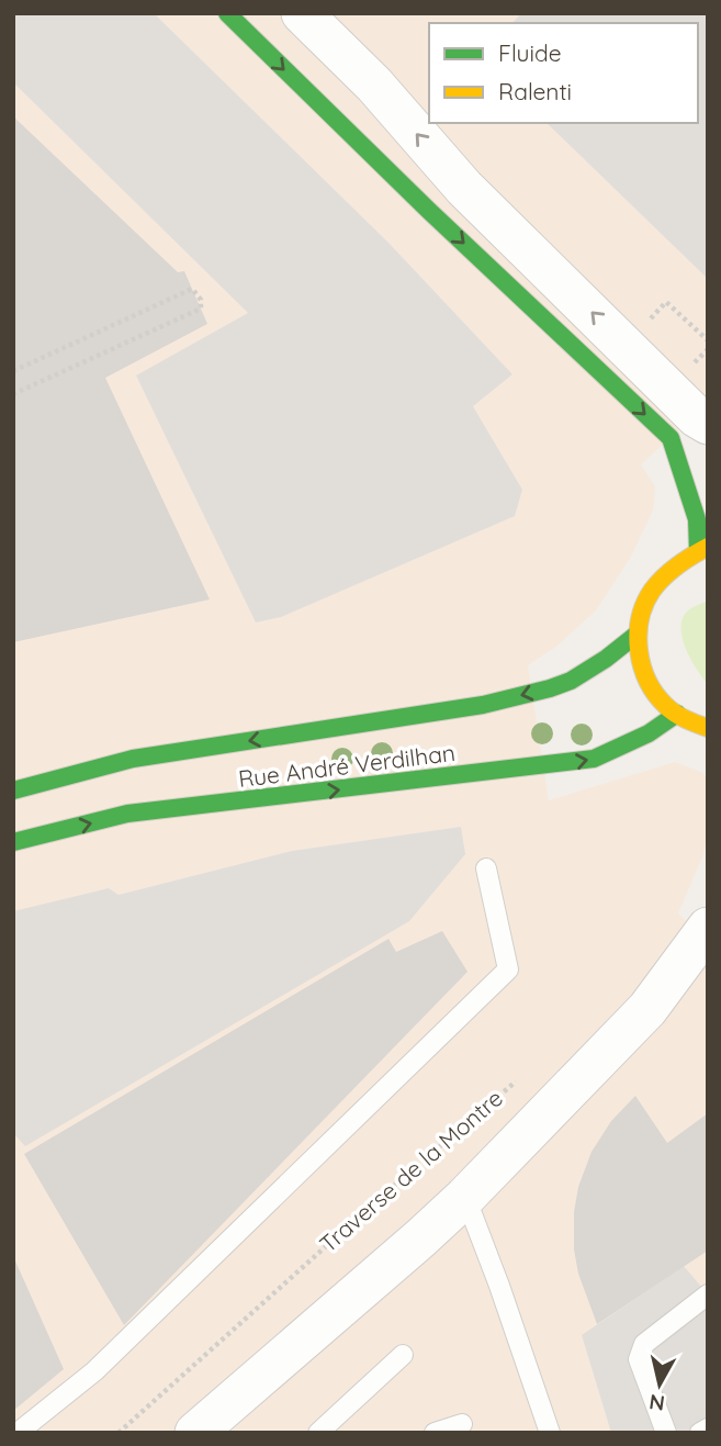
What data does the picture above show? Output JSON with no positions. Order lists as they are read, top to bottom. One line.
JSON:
{"streets":{"street":["Rue André Verdilhan"],"path":["Traverse de la Montre"]},"legend":["Fluide","Ralenti"],"north":"bottom"}
